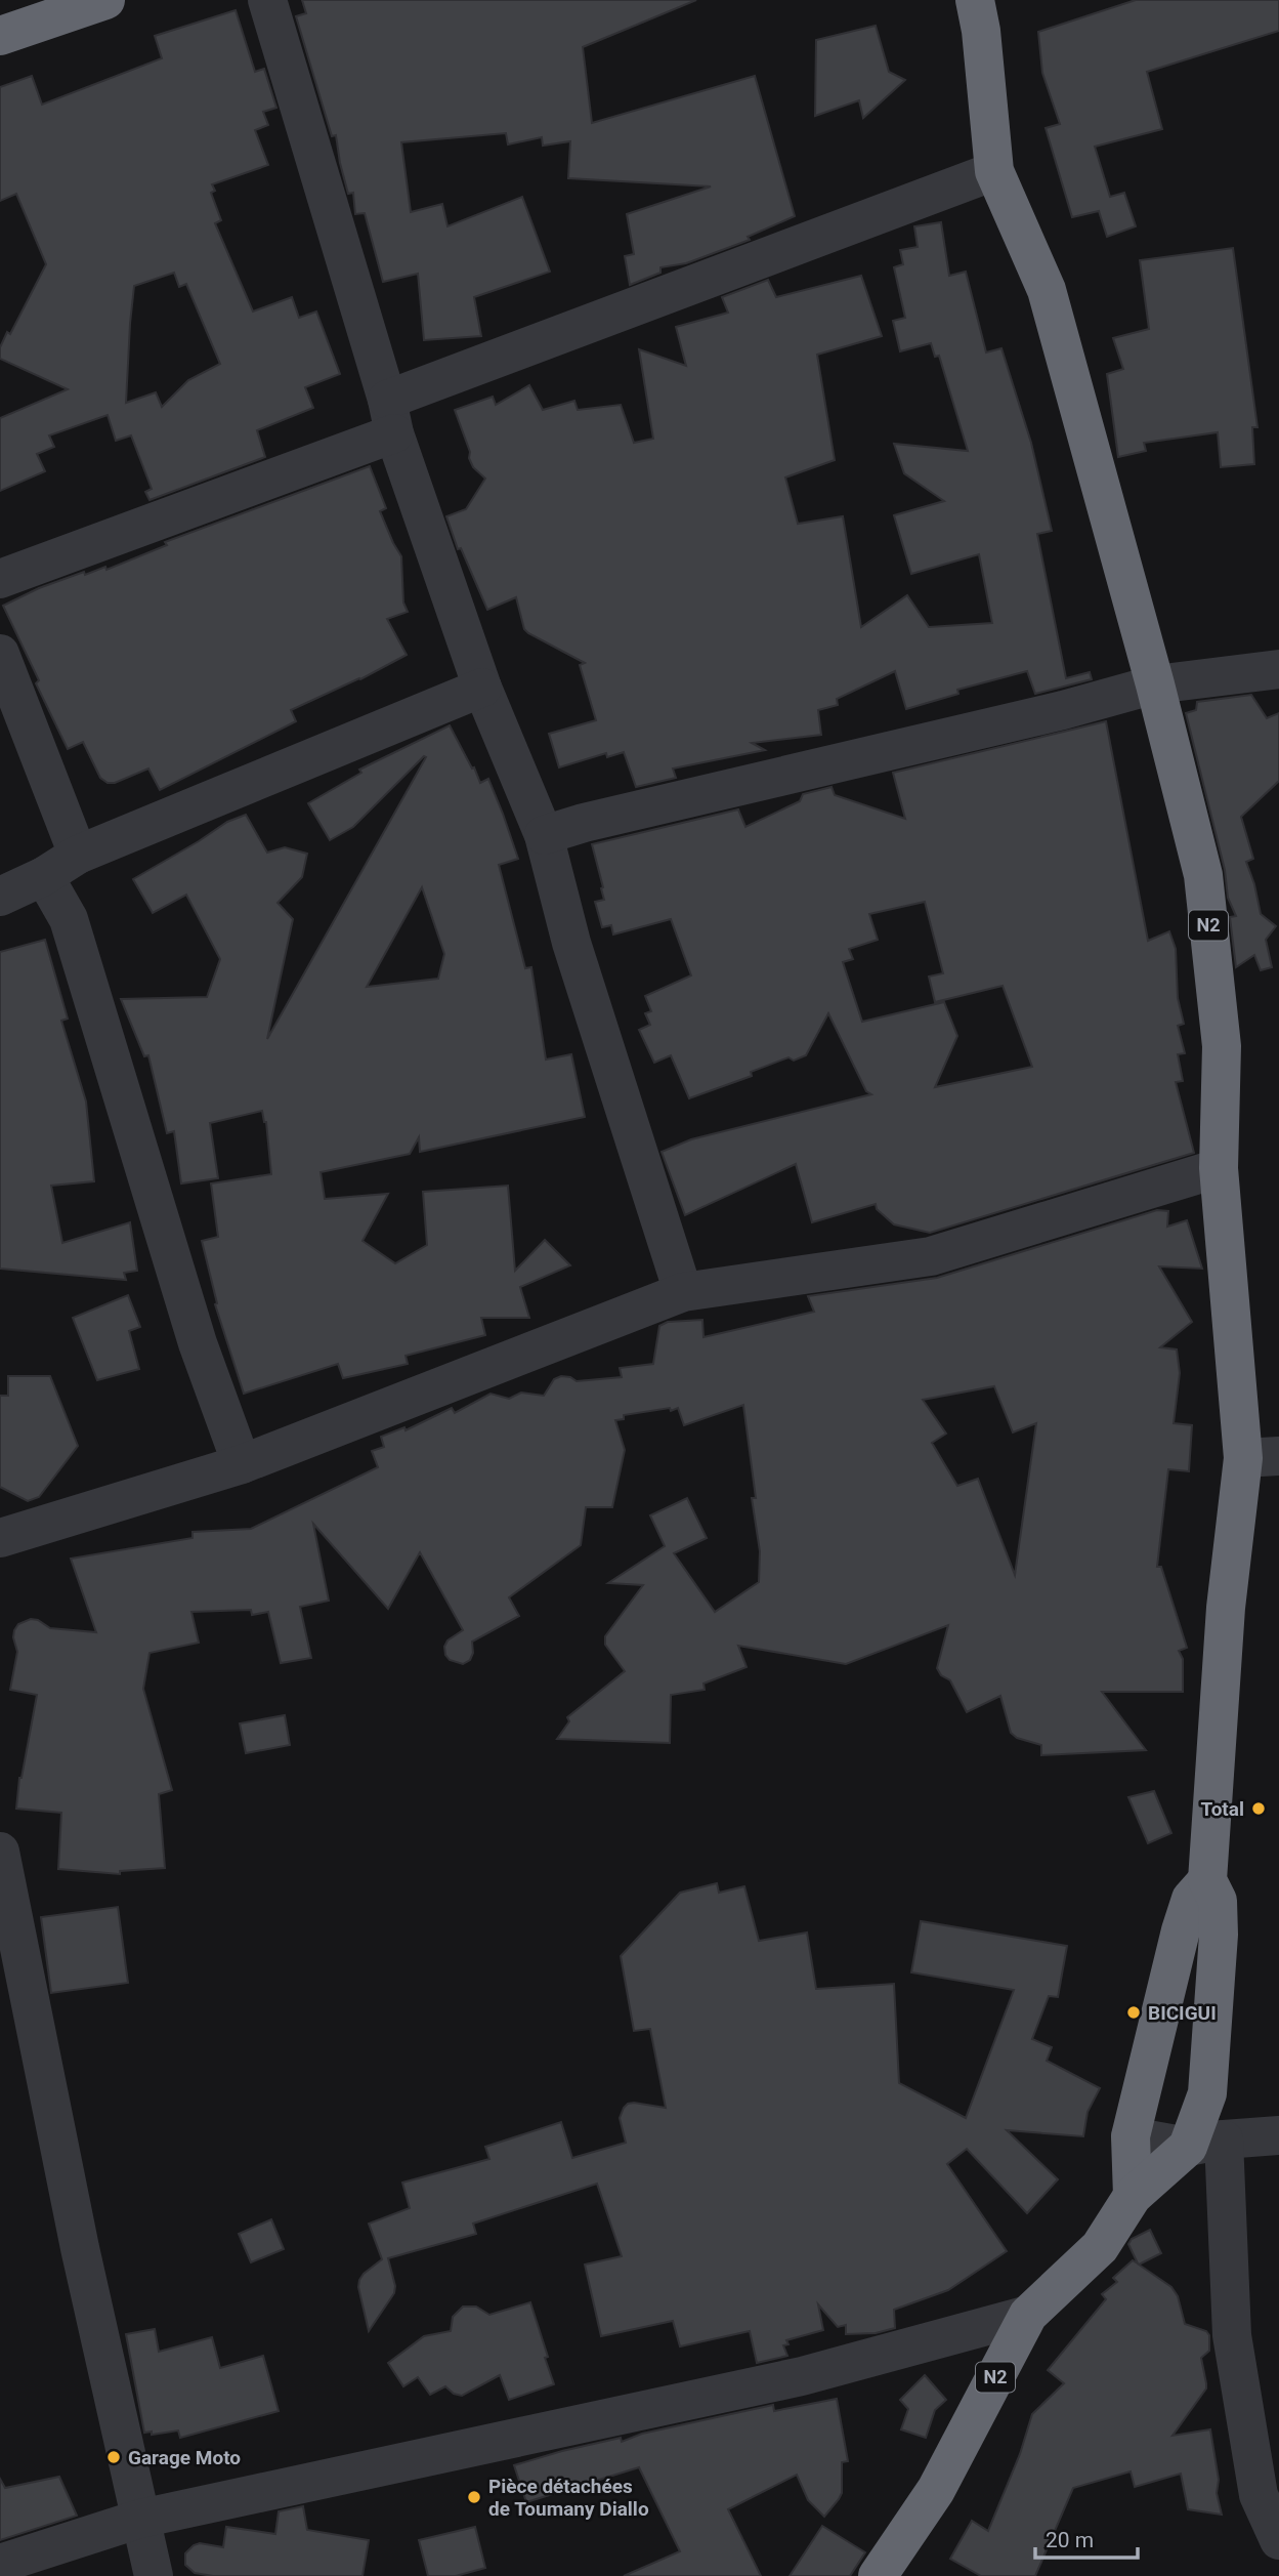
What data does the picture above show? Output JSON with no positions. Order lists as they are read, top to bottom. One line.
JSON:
{"streets":{"highway":["N2"]},"places":["Total","BICIGUI","Garage Moto","Pièce détachées de Toumany Diallo"],"scale_bar":"20 m"}
